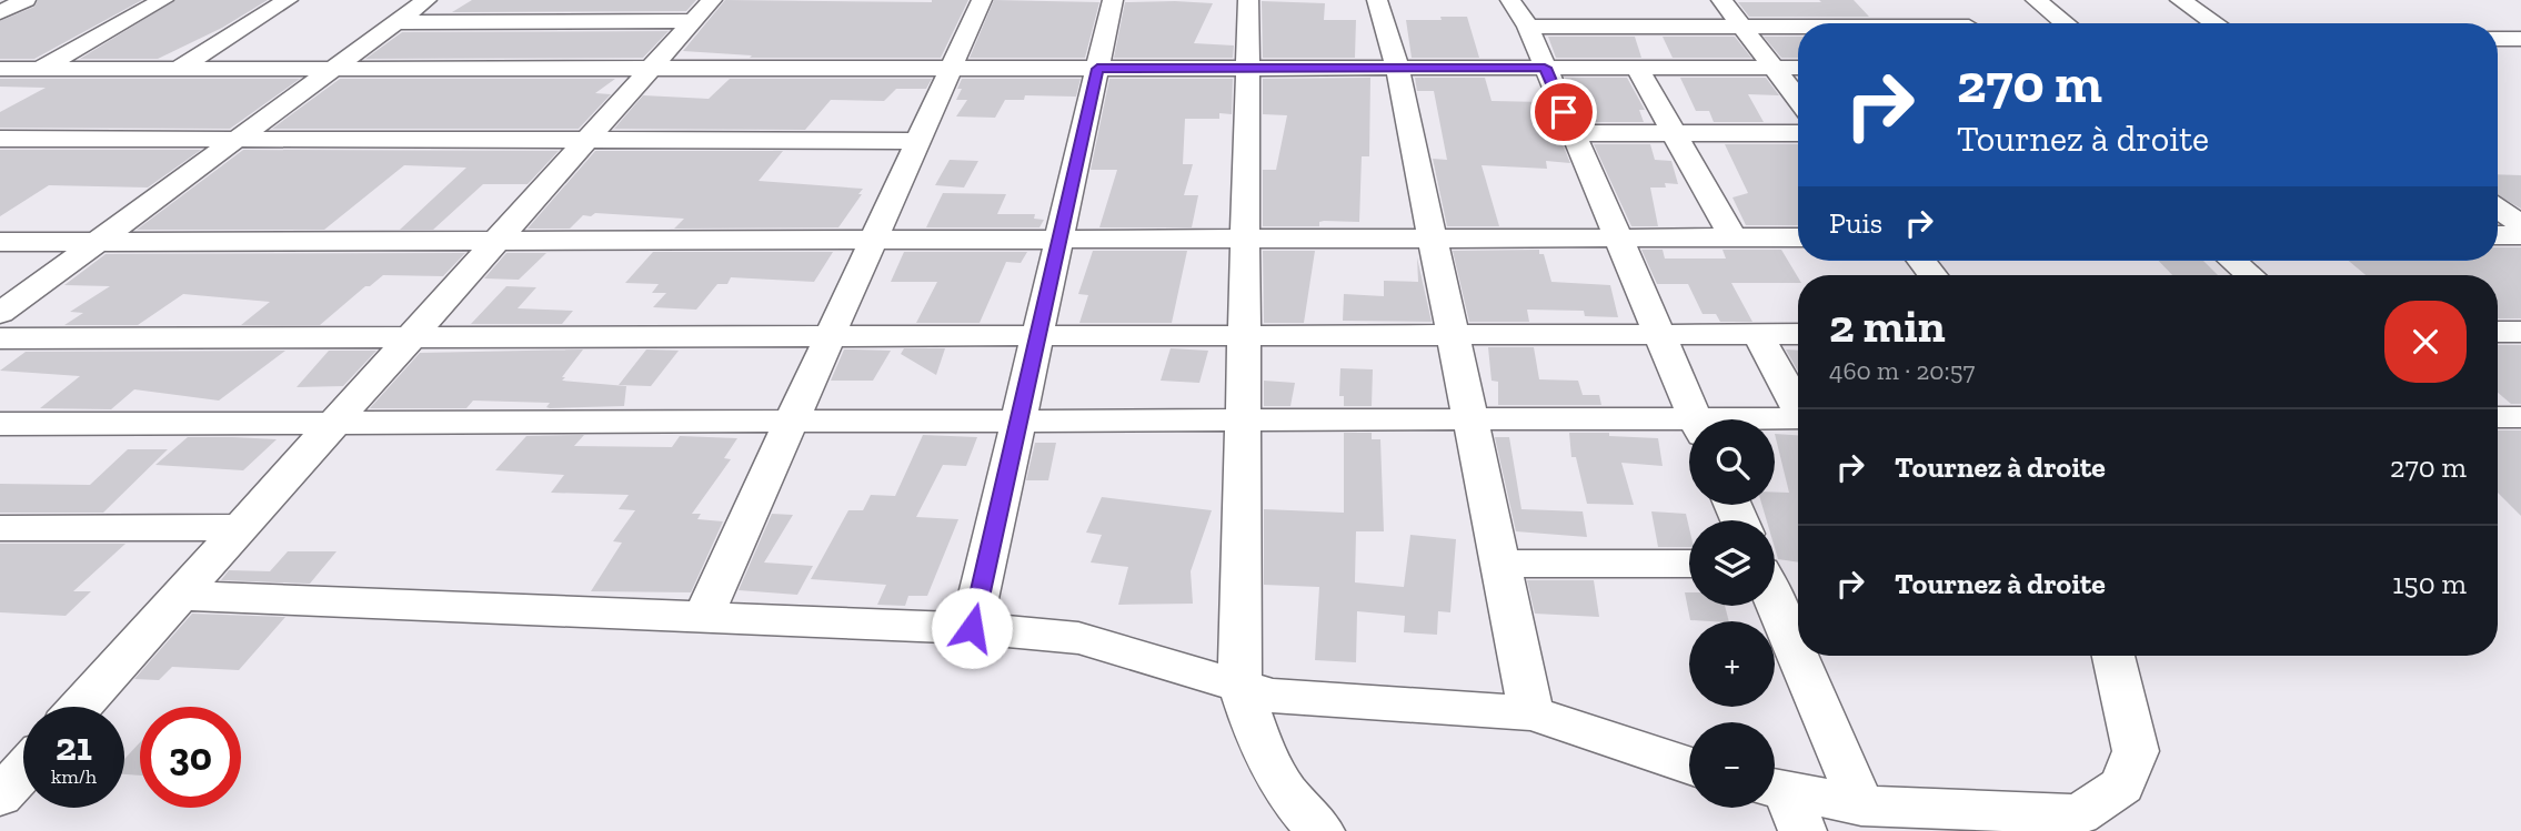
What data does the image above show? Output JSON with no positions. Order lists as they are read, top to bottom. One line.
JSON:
{"page":{"turn":["270 m","Tournez à droite"],"then":"Puis","heading":["2 min","460 m · 20:57"],"list":[{"name":"Tournez à droite","value":"270 m"},{"name":"Tournez à droite","value":"150 m"}],"map_buttons":["+","−"],"speed":"21 km/h","limit":"30"}}
